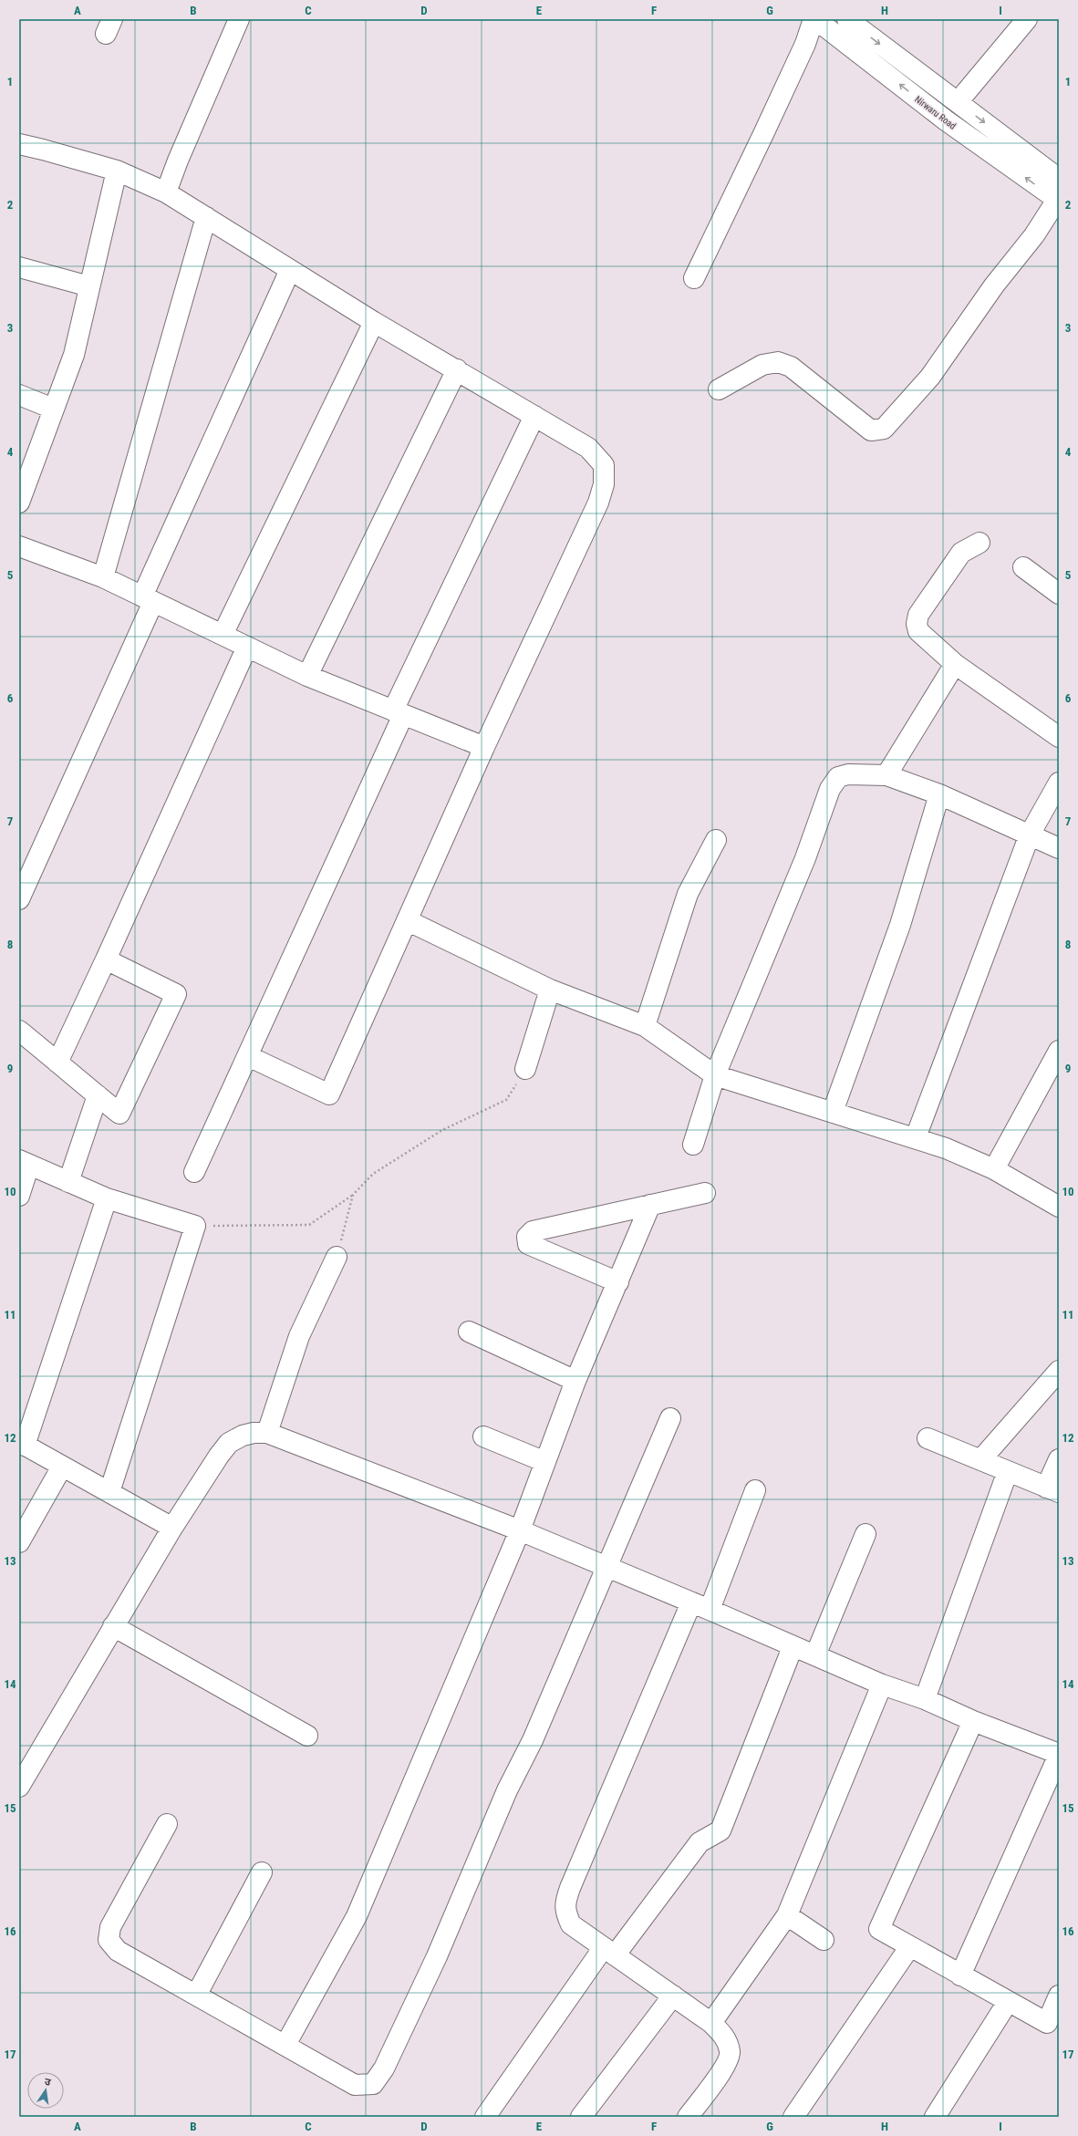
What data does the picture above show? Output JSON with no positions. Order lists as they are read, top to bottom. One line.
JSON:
{"streets":{"street":["Nirwaru Road"]},"north":"top","grid":{"columns":["A","B","C","D","E","F","G","H","I"],"rows":["1","2","3","4","5","6","7","8","9","10","11","12","13","14","15","16","17"]}}
